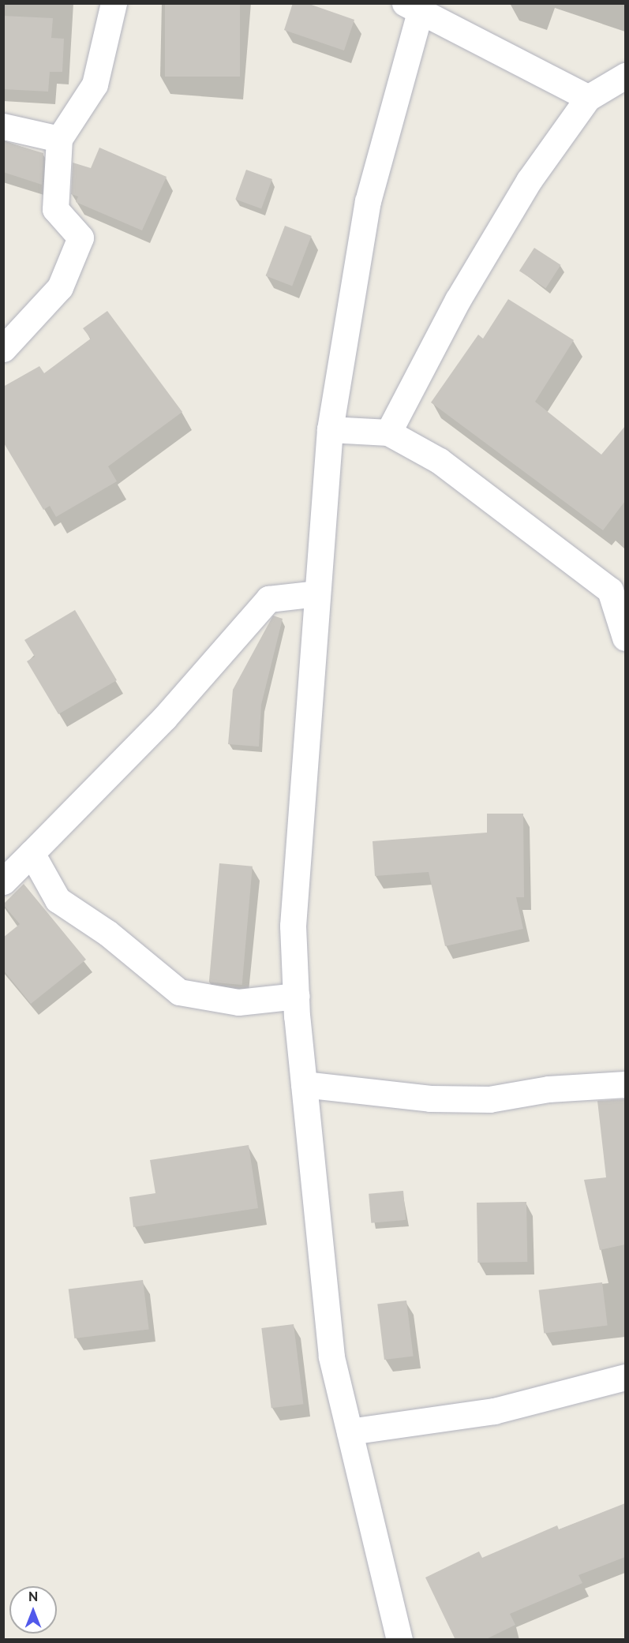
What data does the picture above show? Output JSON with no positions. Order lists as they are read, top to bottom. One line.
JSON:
{"north":"top"}
